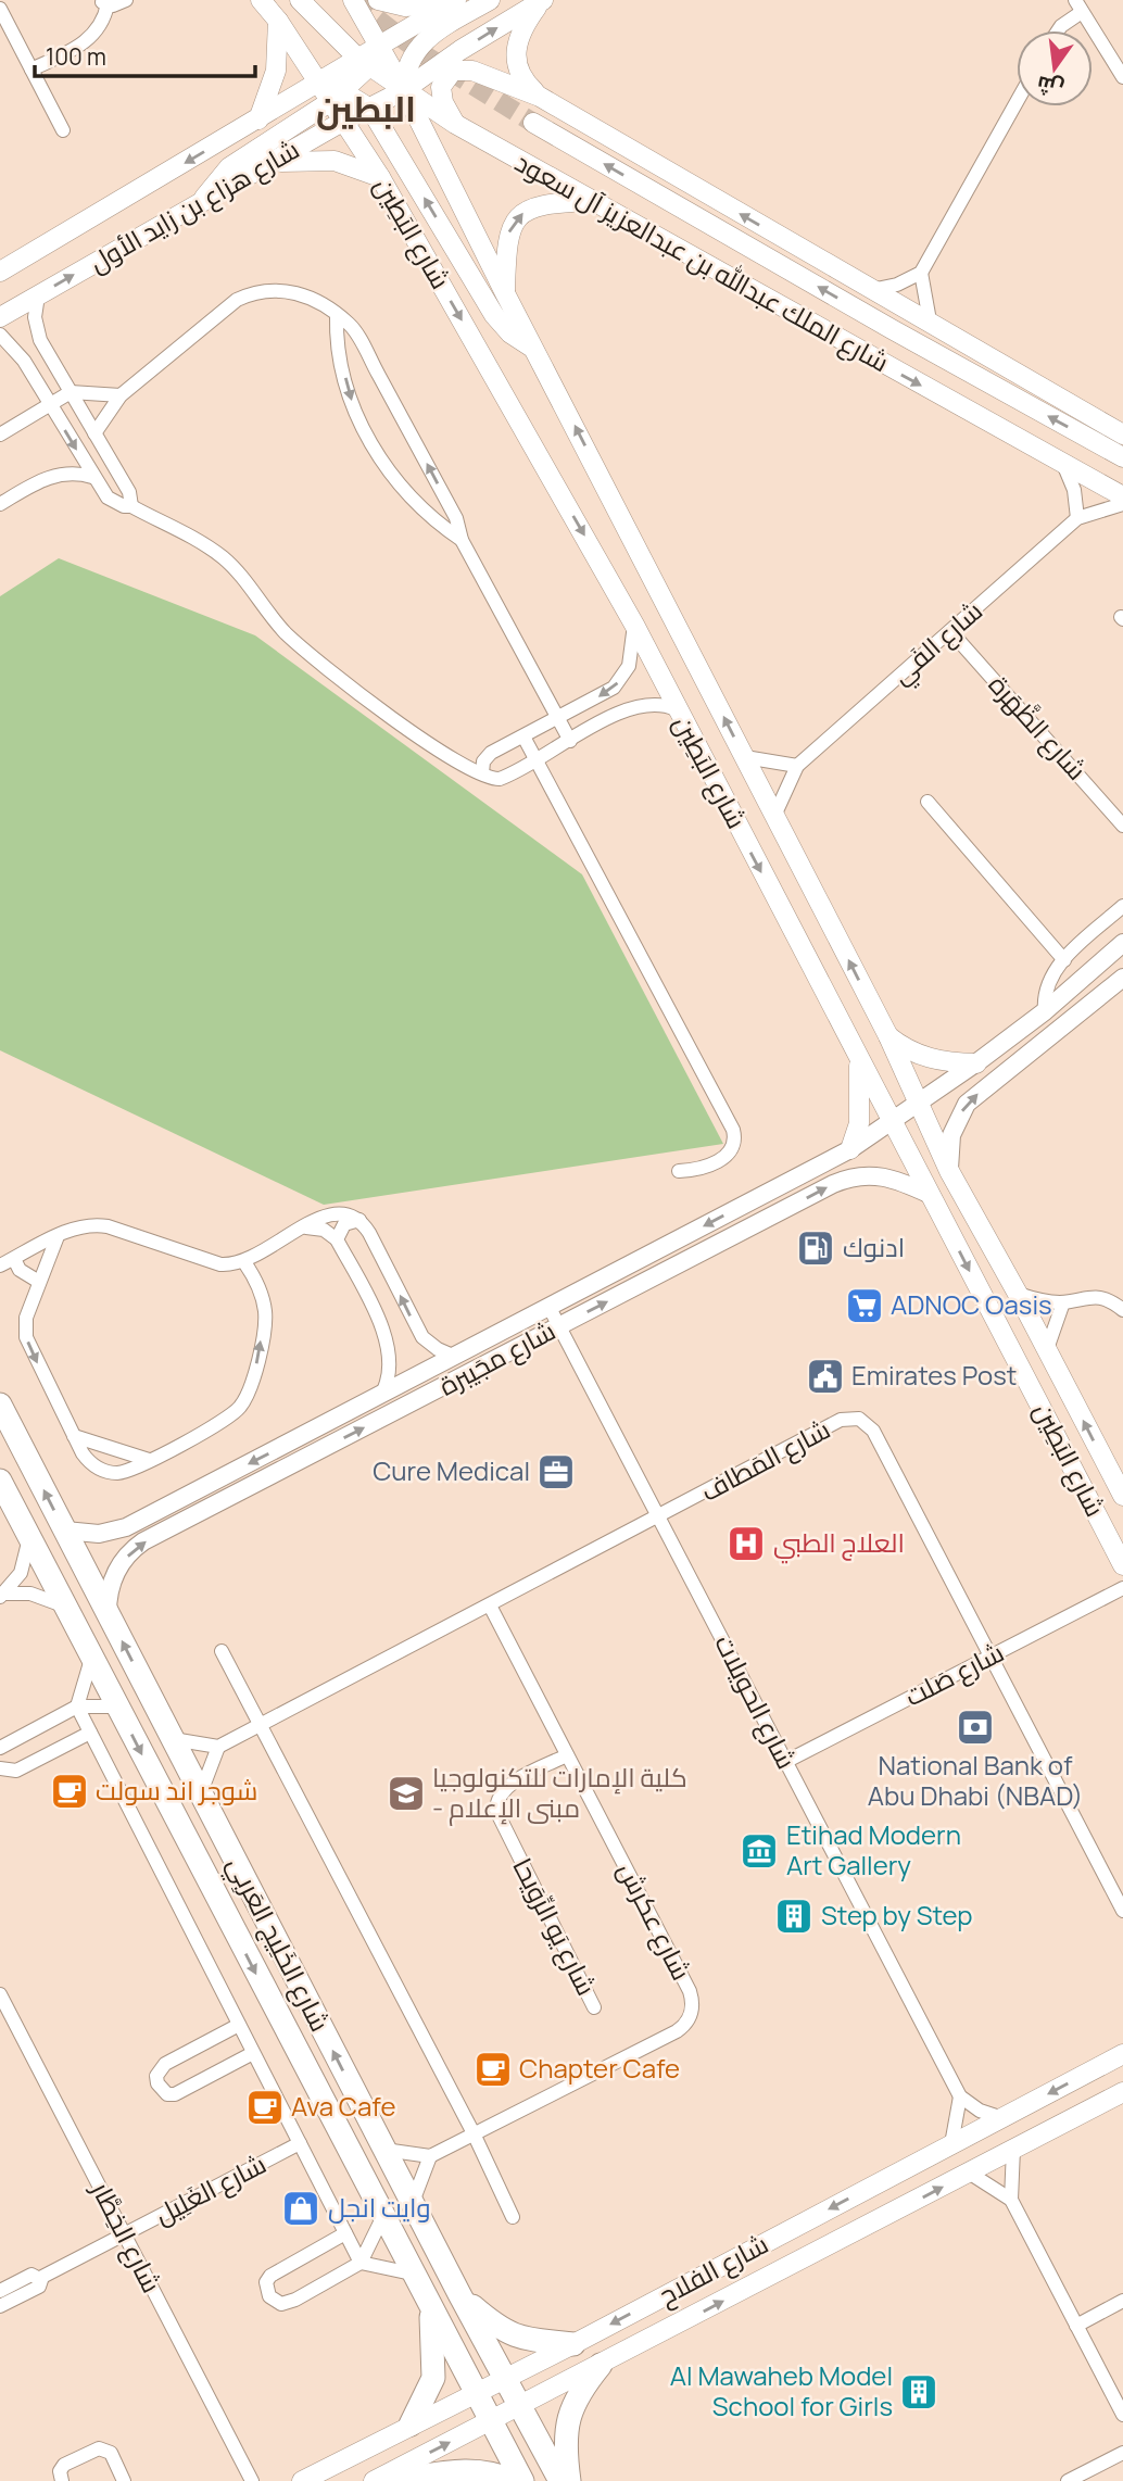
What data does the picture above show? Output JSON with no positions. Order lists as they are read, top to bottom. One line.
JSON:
{"streets":{"highway":["شارع الخَلِيج العَربِي"],"main road":["شارع هزاع بن زايد الأول","شارع البَطِين","شارع الملك عبدالله بن عبدالعزيز آل سعود","شارع الفلاح"],"street":["شارع الفَي","شارع الظَّهَرة","شارع مجَيبرة","شارع المَطاف","شارع صَلت","شارع الحويلات","شارع عكرش","شارع يَو الرِّوَيحا","شارع الغَلِيل","شارع الخِطَّار"]},"crossings":[["شارع هزاع بن زايد الأول","شارع البَطِين"],["شارع هزاع بن زايد الأول","شارع الملك عبدالله بن عبدالعزيز آل سعود"],["شارع البَطِين","شارع الملك عبدالله بن عبدالعزيز آل سعود"],["شارع البَطِين","شارع الفَي"],["شارع البَطِين","شارع مجَيبرة"],["شارع الفَي","شارع الظَّهَرة"],["شارع مجَيبرة","شارع الحويلات"],["شارع مجَيبرة","شارع الخَلِيج العَربِي"],["شارع المَطاف","شارع صَلت"],["شارع المَطاف","شارع الحويلات"],["شارع المَطاف","شارع عكرش"],["شارع صَلت","شارع الحويلات"],["شارع عكرش","شارع يَو الرِّوَيحا"],["شارع الخَلِيج العَربِي","شارع الفلاح"],["شارع الغَلِيل","شارع الخِطَّار"]],"districts":["البطين"],"places":{"fuel station":["ادنوك"],"supermarket":["ADNOC Oasis"],"public building":["Emirates Post"],"office":["Cure Medical"],"hospital":["العلاج الطبي"],"bank":["National Bank of Abu Dhabi (NBAD)"],"cafe":["شوجر اند سولت","Chapter Cafe","Ava Cafe"],"school or university":["كلية الإمارات للتكنولوجيا - مبنى الإعلام"],"museum":["Etihad Modern Art Gallery"],"building":["Step by Step","Al Mawaheb Model School for Girls"],"shop":["وايت انجل"]},"scale_bar":"100 m","north":"bottom"}
